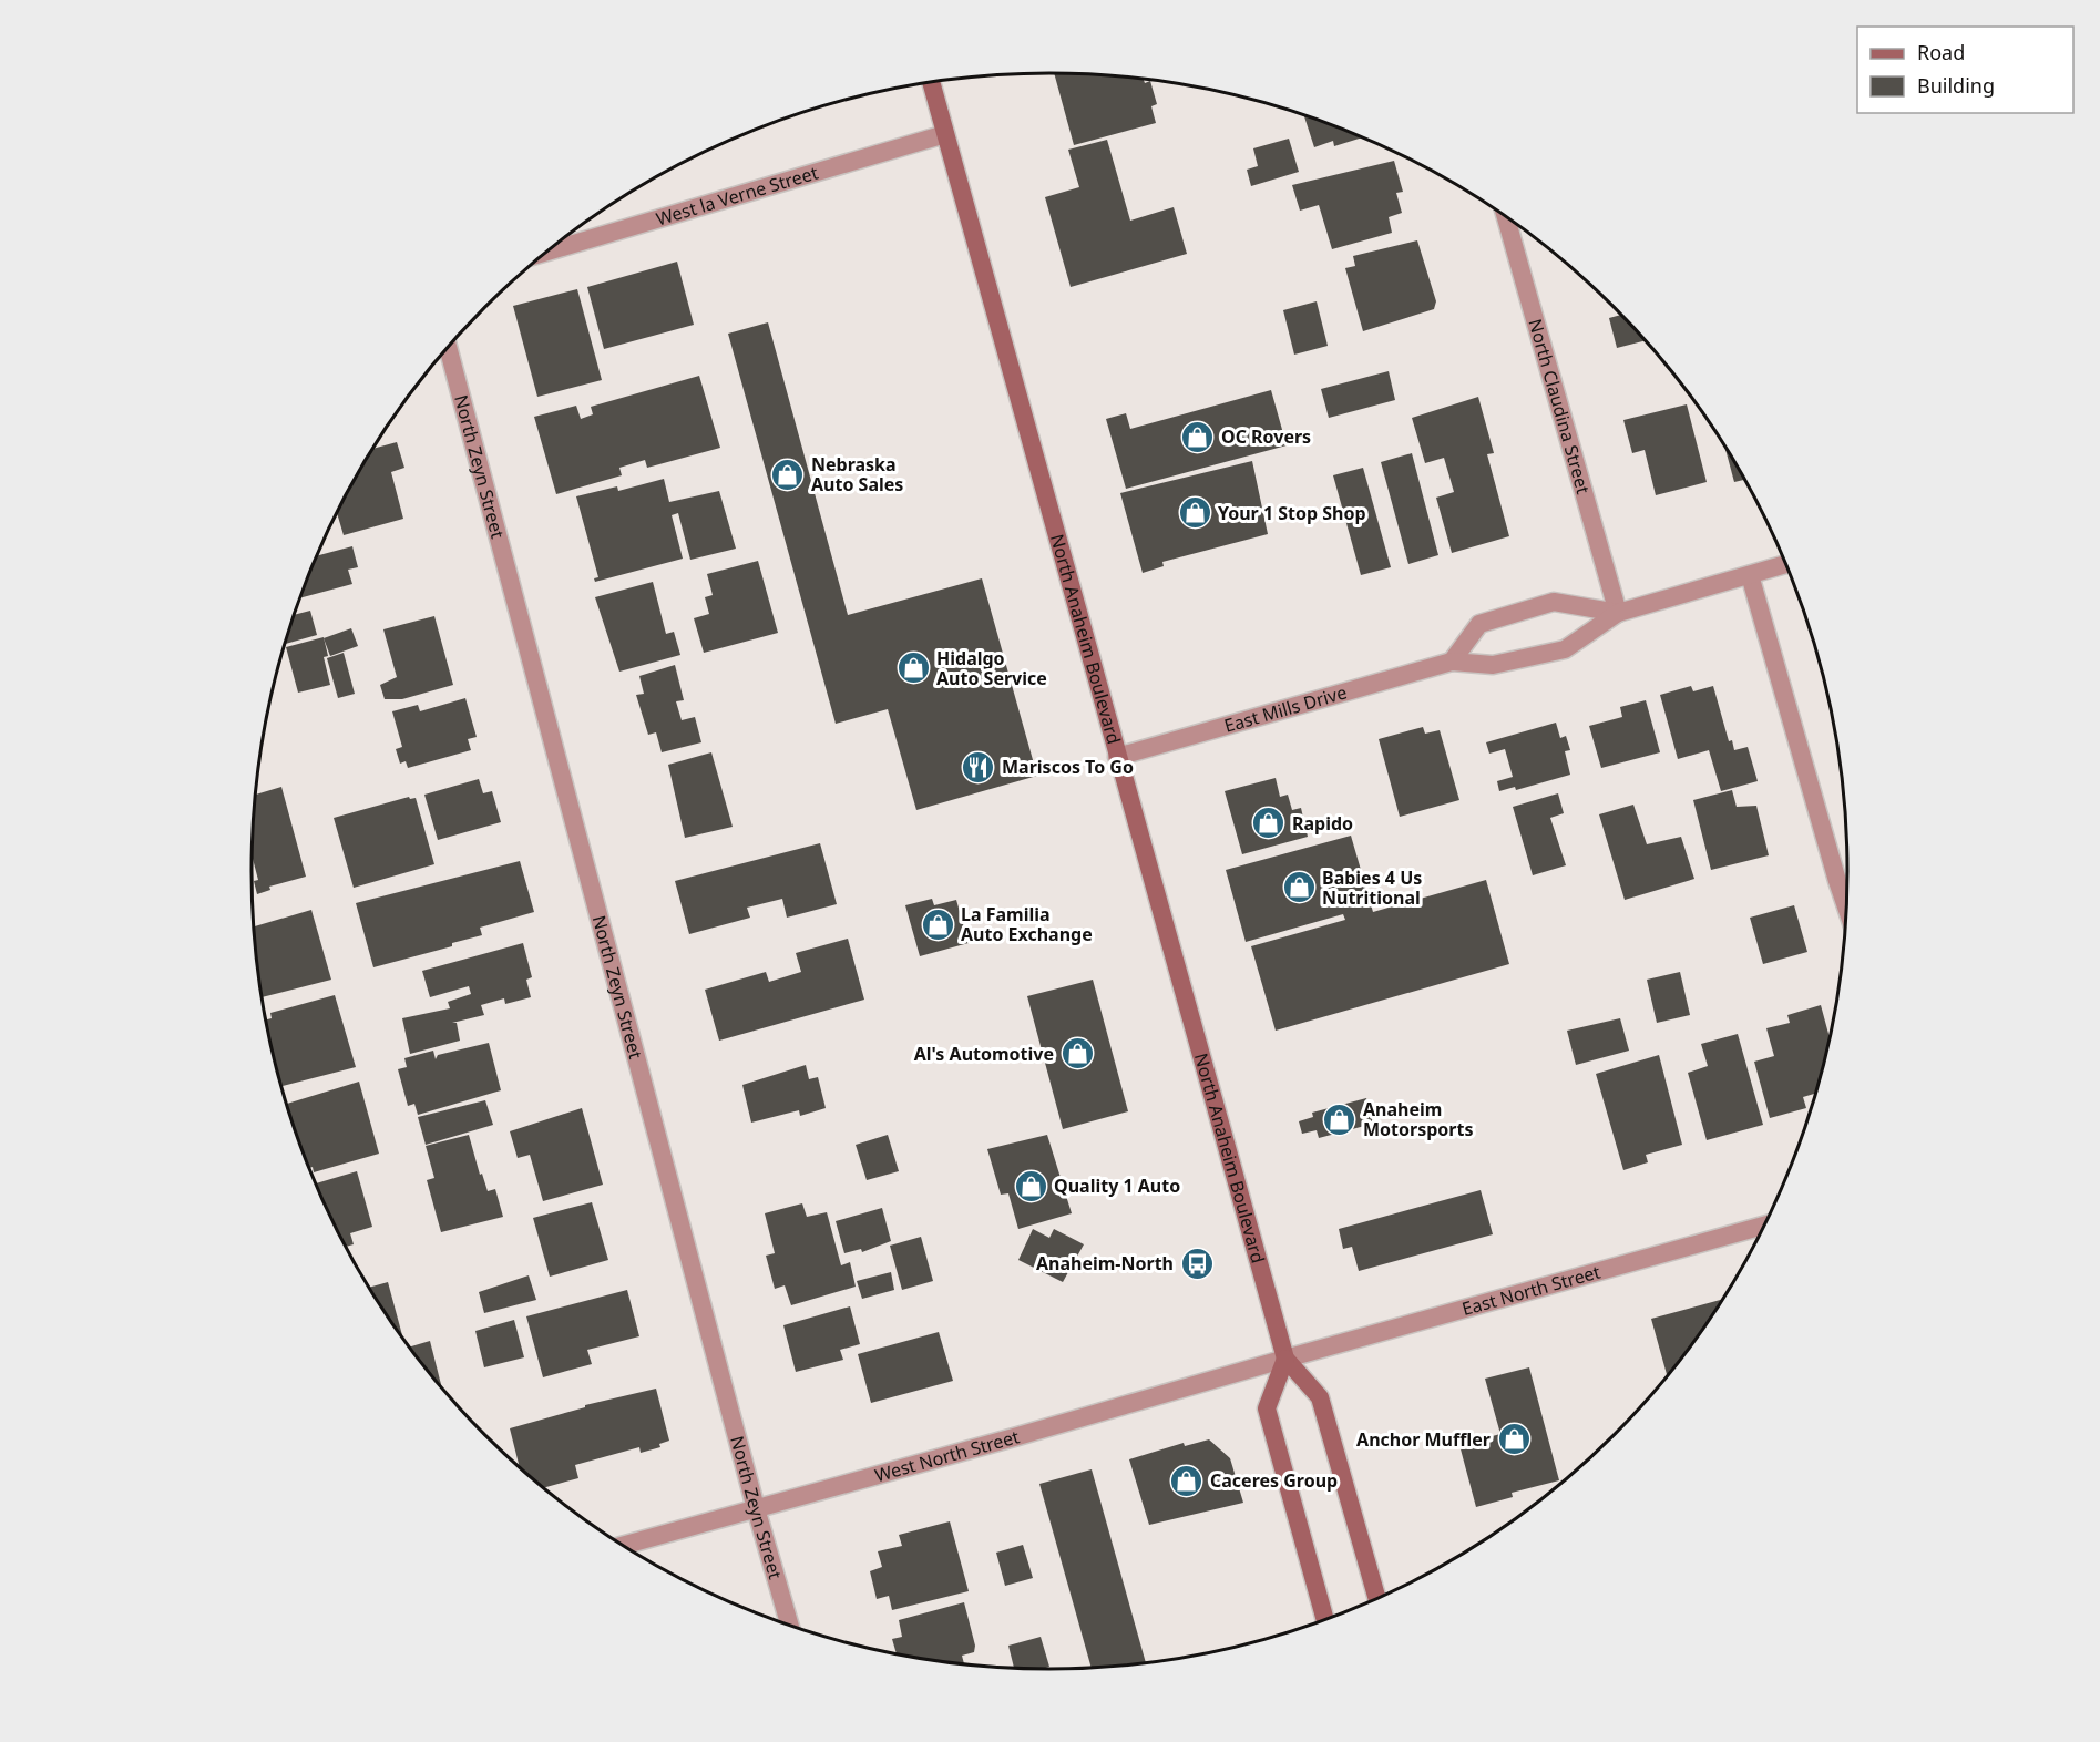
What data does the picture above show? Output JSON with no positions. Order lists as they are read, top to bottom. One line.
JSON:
{"streets":{"main road":["North Anaheim Boulevard"],"street":["West la Verne Street","North Claudina Street","North Zeyn Street","East Mills Drive","East North Street","West North Street"]},"crossings":[["West la Verne Street","North Anaheim Boulevard"],["North Claudina Street","East Mills Drive"],["North Zeyn Street","West North Street"],["North Anaheim Boulevard","East Mills Drive"],["North Anaheim Boulevard","East North Street"],["North Anaheim Boulevard","West North Street"],["East North Street","West North Street"]],"places":{"shop":["OC Rovers","Nebraska Auto Sales","Your 1 Stop Shop","Hidalgo Auto Service","Rapido","Babies 4 Us Nutritional","La Familia Auto Exchange","Al's Automotive","Anaheim Motorsports","Quality 1 Auto","Anchor Muffler","Caceres Group"],"restaurant":["Mariscos To Go"],"bus stop":["Anaheim-North"]},"legend":["Road","Building"]}
